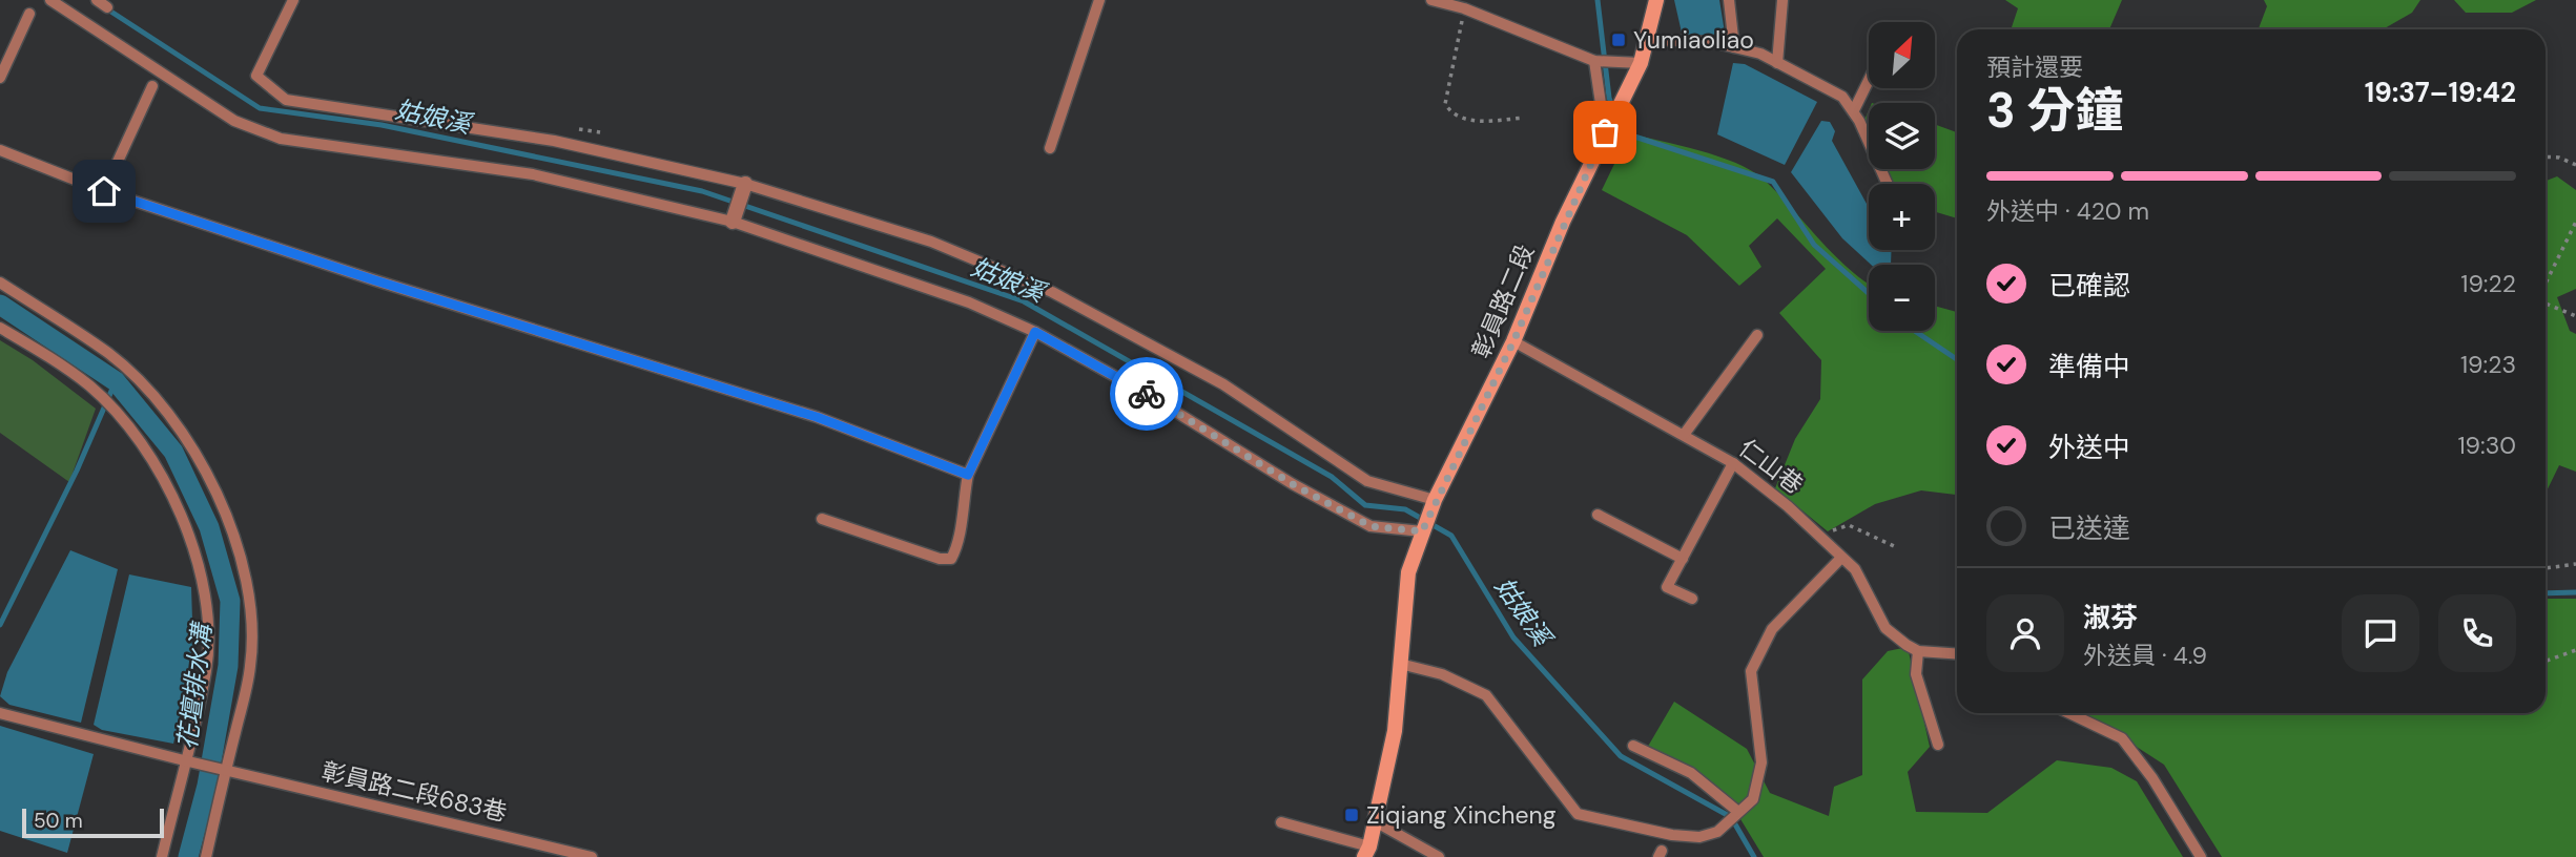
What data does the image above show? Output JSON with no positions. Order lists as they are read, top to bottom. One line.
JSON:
{"streets":{"main road":["彰員路二段"],"lane":["仁山巷","彰員路二段683巷"]},"crossings":[["彰員路二段","仁山巷"]],"water":["姑娘溪","花壇排水溝"],"places":{"transit":["Yumiaoliao","Ziqiang Xincheng"]},"scale_bar":"50 m","north":"top right","page":{"map_buttons":["+","−"],"heading":["3 分鐘","預計還要","19:37–19:42"],"panel":["淑芬","外送員 · 4.9"],"bar":"外送中 · 420 m","list":[["已確認","19:22"],["準備中","19:23"],["外送中","19:30"],"已送達"],"scale":"50 m"}}
